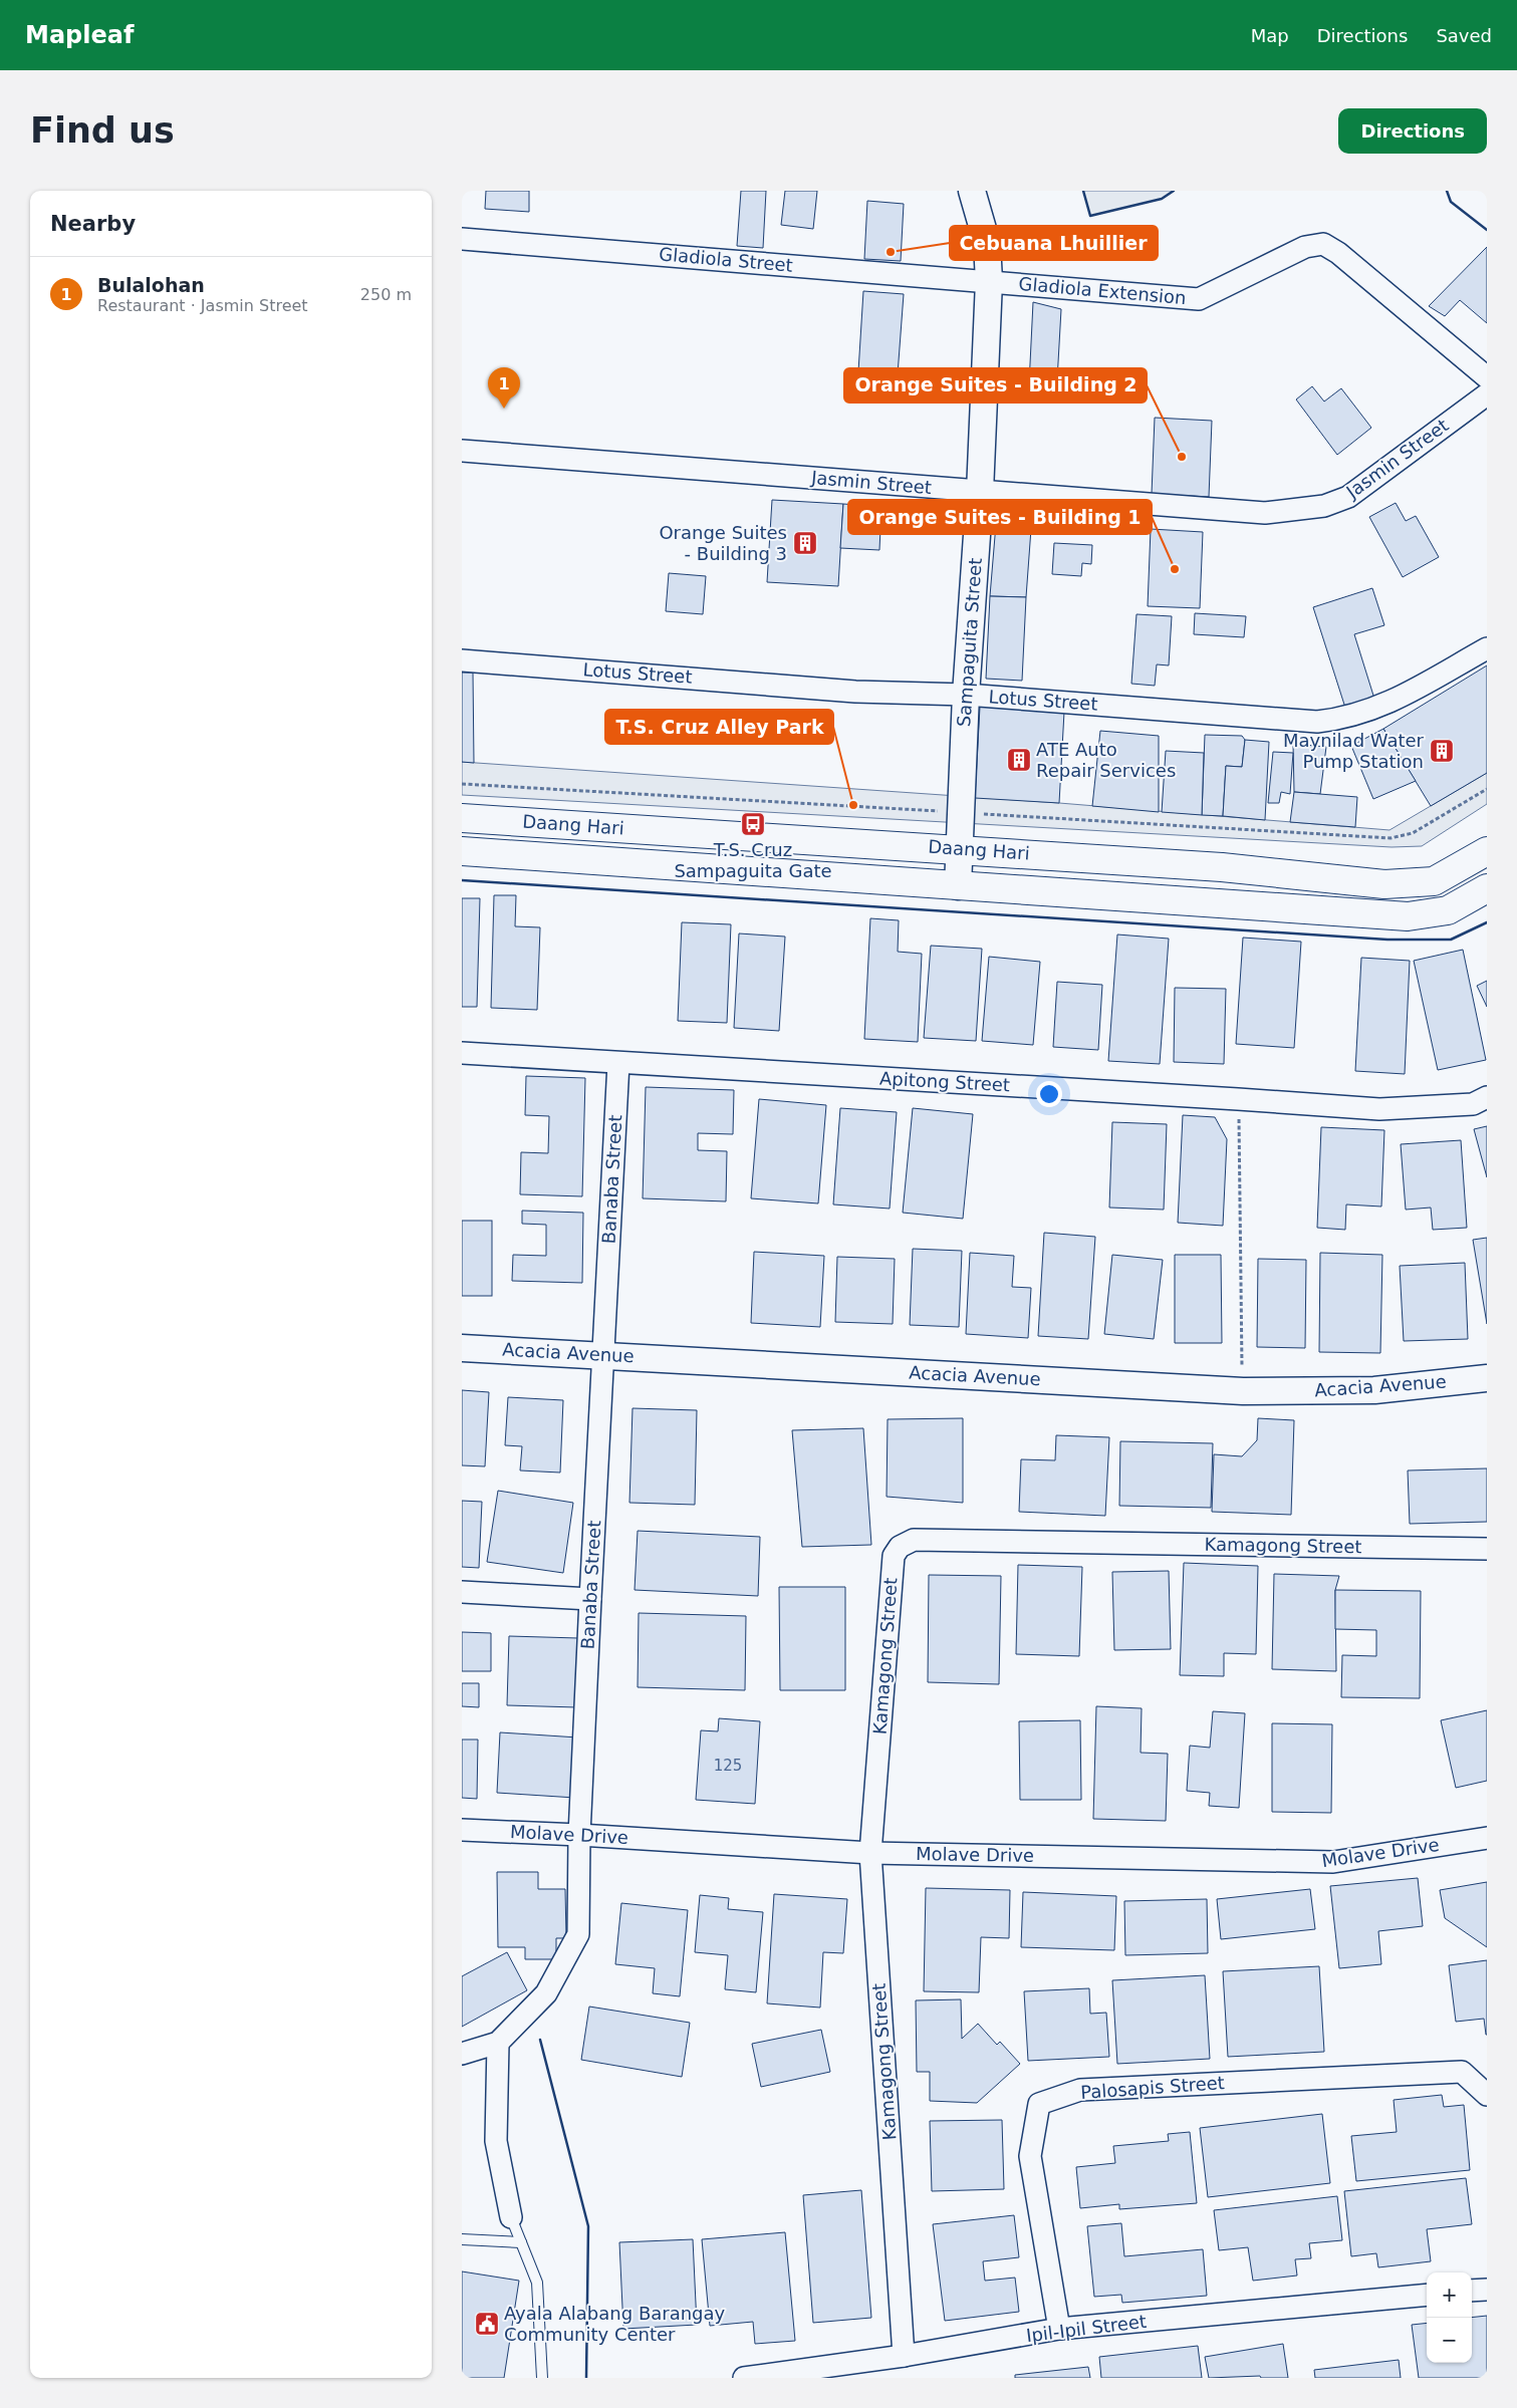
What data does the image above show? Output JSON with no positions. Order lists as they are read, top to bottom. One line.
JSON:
{"streets":{"main road":["Daang Hari"],"street":["Gladiola Street","Gladiola Extension","Jasmin Street","Sampaguita Street","Lotus Street","Apitong Street","Banaba Street","Acacia Avenue","Kamagong Street","Molave Drive","Palosapis Street","Ipil-Ipil Street"]},"crossings":[["Gladiola Street","Gladiola Extension"],["Gladiola Street","Sampaguita Street"],["Gladiola Extension","Sampaguita Street"],["Jasmin Street","Sampaguita Street"],["Sampaguita Street","Lotus Street"],["Sampaguita Street","Daang Hari"],["Apitong Street","Banaba Street"],["Banaba Street","Acacia Avenue"],["Banaba Street","Molave Drive"],["Kamagong Street","Molave Drive"],["Kamagong Street","Ipil-Ipil Street"],["Palosapis Street","Ipil-Ipil Street"]],"places":{"other":["Cebuana Lhuillier","Orange Suites - Building 2","Orange Suites - Building 1","T.S. Cruz Alley Park"],"building":["Orange Suites - Building 3","Maynilad Water Pump Station","ATE Auto Repair Services"],"bus stop":["T.S. Cruz Sampaguita Gate"],"public building":["Ayala Alabang Barangay Community Center"]},"house_numbers":["125"],"page":{"header":"Mapleaf","nav":["Map","Directions","Saved"],"buttons":"Directions","title":"Find us","heading":"Nearby","list":[{"mark":"1","name":"Bulalohan","note":"Restaurant · Jasmin Street","value":"250 m"}],"pins":"1","map_buttons":["+","−"]}}
